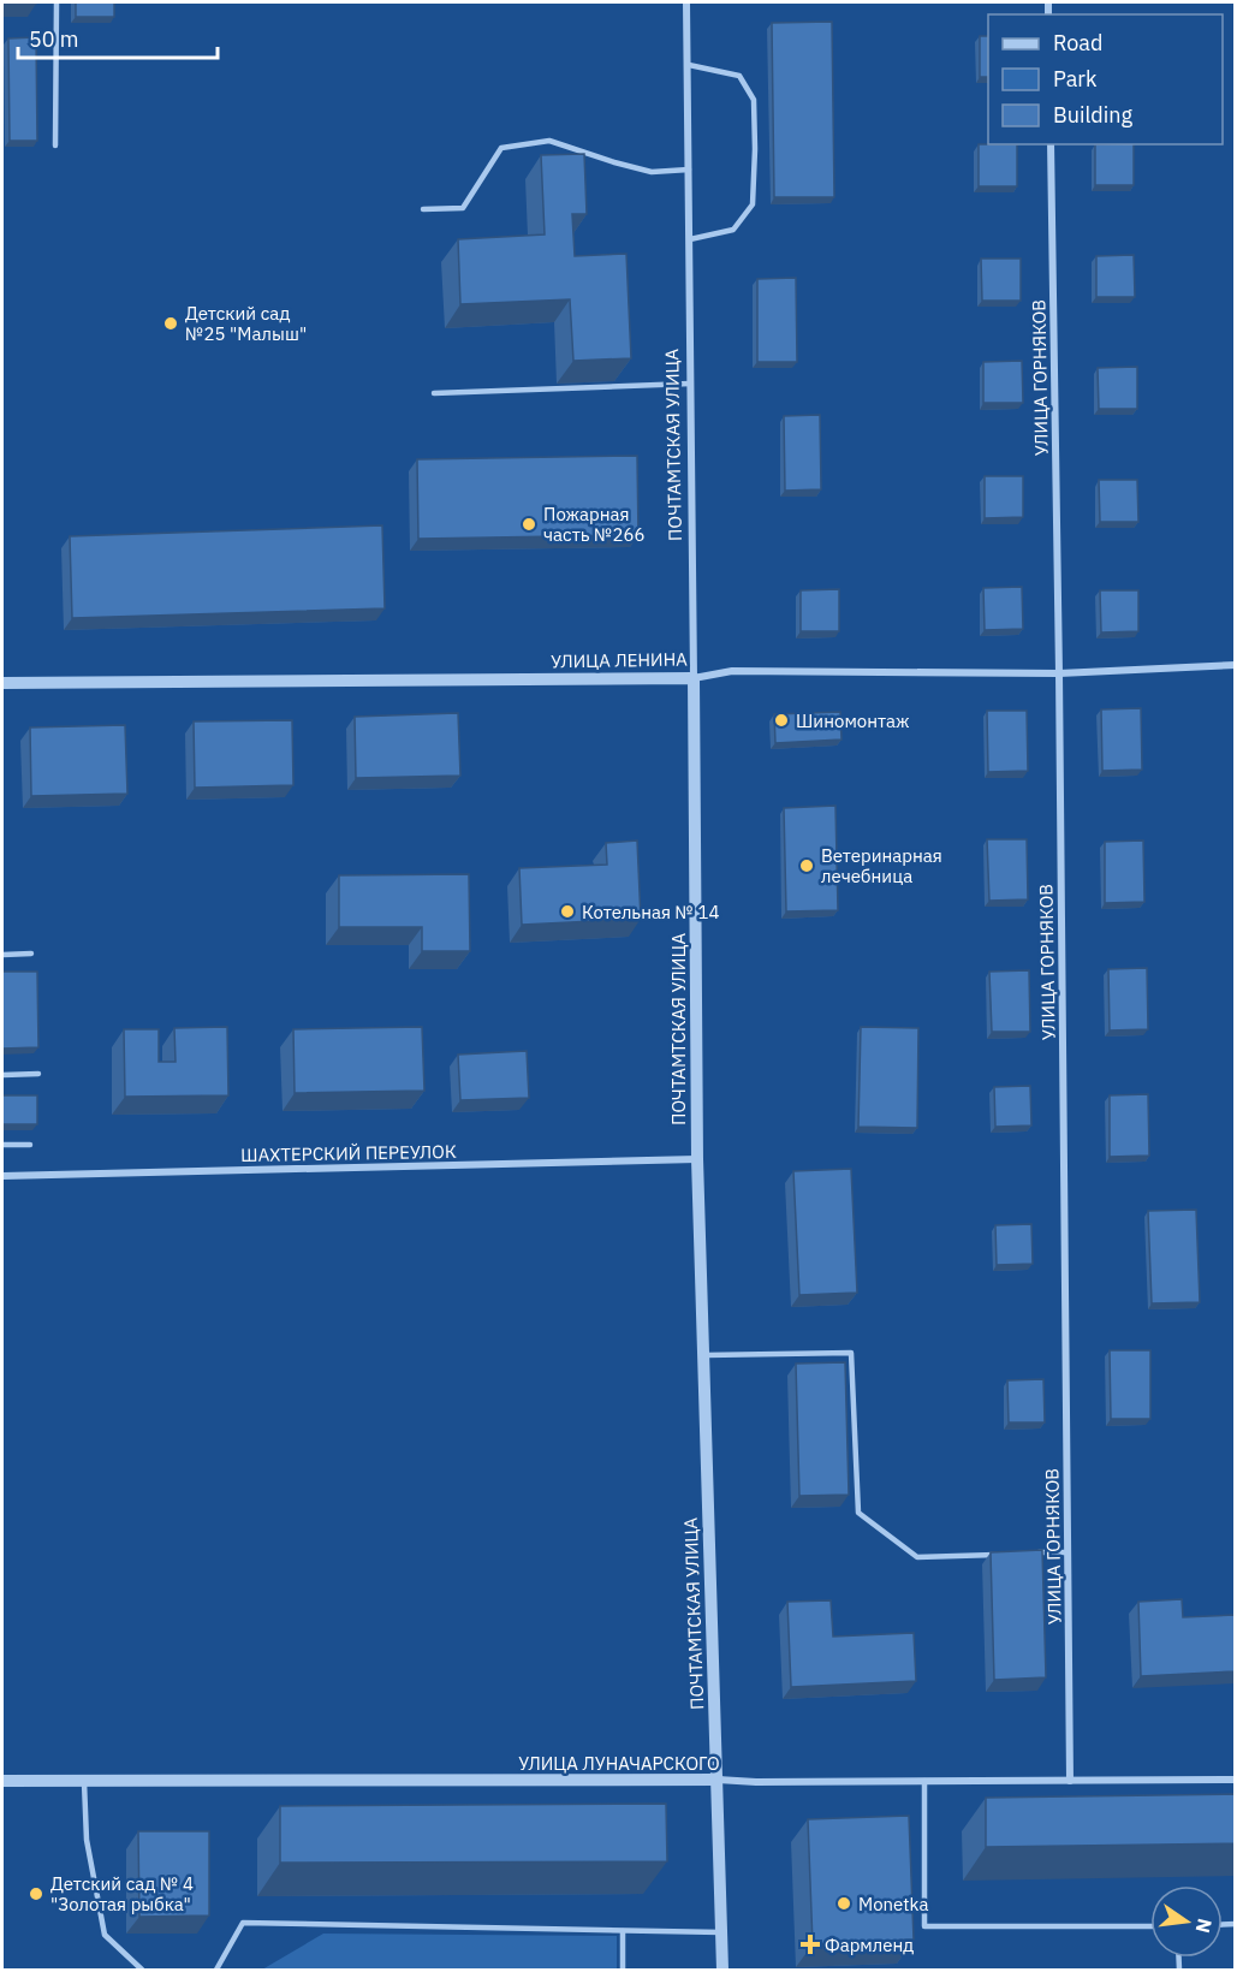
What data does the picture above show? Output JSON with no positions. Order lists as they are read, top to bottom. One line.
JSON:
{"streets":{"street":["УЛИЦА ГОРНЯКОВ","ПОЧТАМТСКАЯ УЛИЦА","УЛИЦА ЛЕНИНА","ШАХТЕРСКИЙ ПЕРЕУЛОК","УЛИЦА ЛУНАЧАРСКОГО"]},"crossings":[["УЛИЦА ГОРНЯКОВ","УЛИЦА ЛЕНИНА"],["УЛИЦА ГОРНЯКОВ","УЛИЦА ЛУНАЧАРСКОГО"],["ПОЧТАМТСКАЯ УЛИЦА","УЛИЦА ЛЕНИНА"],["ПОЧТАМТСКАЯ УЛИЦА","ШАХТЕРСКИЙ ПЕРЕУЛОК"],["ПОЧТАМТСКАЯ УЛИЦА","УЛИЦА ЛУНАЧАРСКОГО"]],"places":{"other":["Детский сад №25 \"Малыш\"","Пожарная часть №266","Шиномонтаж","Ветеринарная лечебница","Котельная № 14","Детский сад № 4 \"Золотая рыбка\"","Monetka"],"health":["Фармленд"]},"legend":["Road","Park","Building"],"scale_bar":"50 m","north":"right"}
